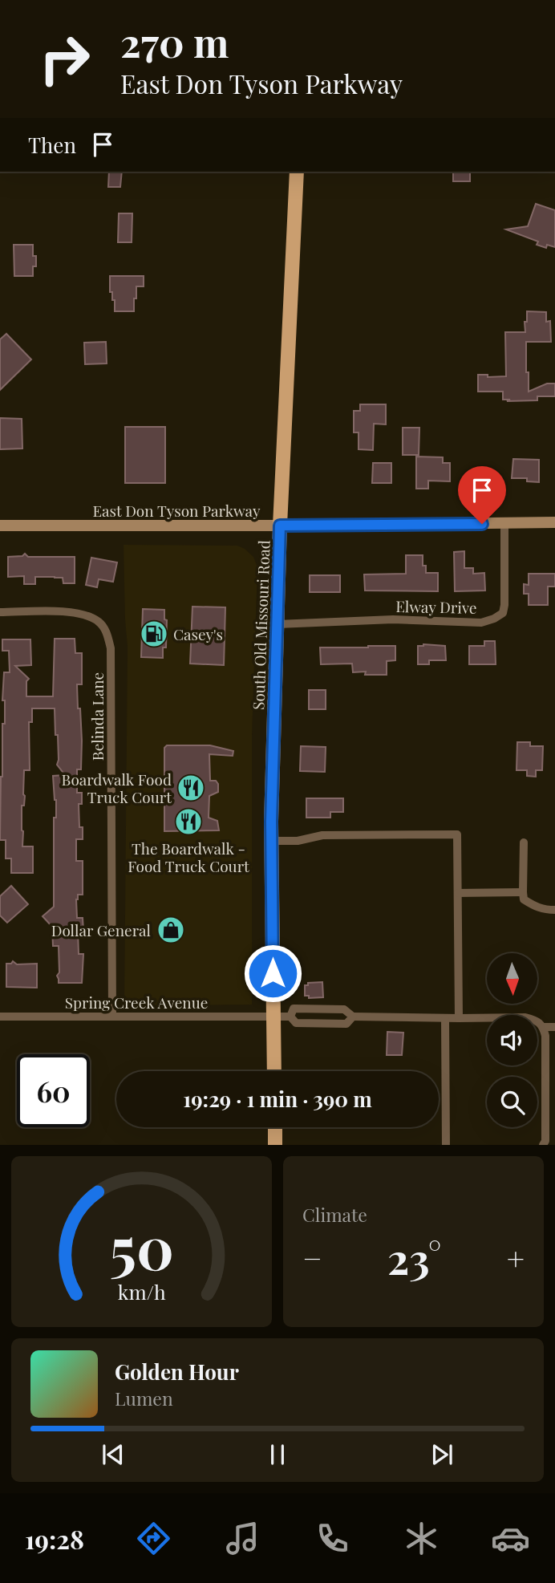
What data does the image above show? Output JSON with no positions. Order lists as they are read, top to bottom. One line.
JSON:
{"streets":{"main road":["East Don Tyson Parkway","South Old Missouri Road"],"street":["Elway Drive","Belinda Lane","Spring Creek Avenue"]},"crossings":[["East Don Tyson Parkway","Elway Drive"],["East Don Tyson Parkway","South Old Missouri Road"],["Elway Drive","South Old Missouri Road"],["South Old Missouri Road","Spring Creek Avenue"],["Belinda Lane","Spring Creek Avenue"]],"places":{"fuel station":["Casey's"],"restaurant":["Boardwalk Food Truck Court","The Boardwalk - Food Truck Court"],"shop":["Dollar General"]},"north":"bottom","page":{"turn":["270 m","East Don Tyson Parkway"],"then":"Then","limit":"60","trip":"19:29 · 1 min · 390 m","tile":"Climate","heat":["−","23°","+"],"song":["Golden Hour","Lumen"],"tabs":"19:28","gauge":["50","km/h"]}}
